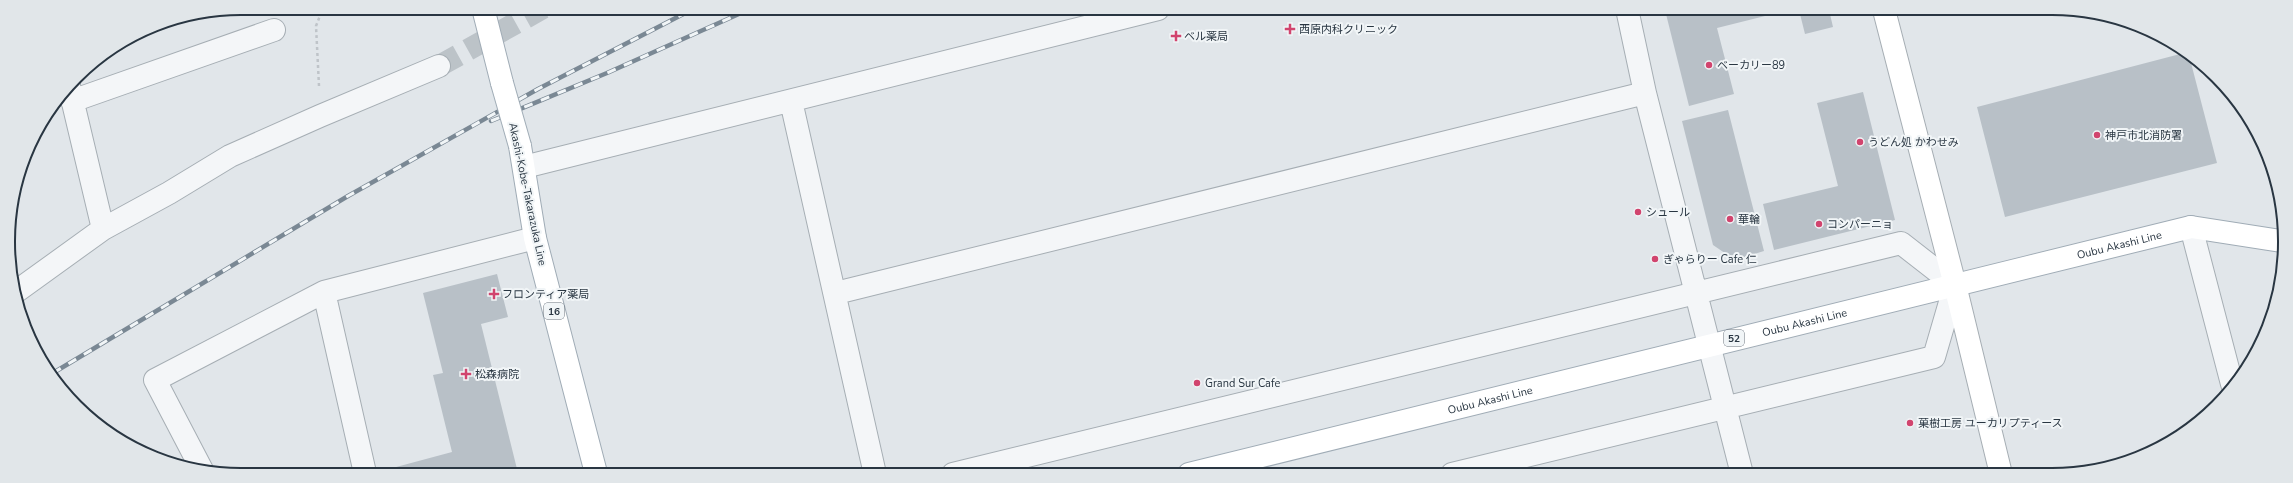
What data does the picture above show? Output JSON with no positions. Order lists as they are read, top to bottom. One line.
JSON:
{"streets":{"main road":["Akashi-Kobe-Takarazuka Line","Oubu Akashi Line","16","52"]},"places":{"health":["西原内科クリニック","ベル薬局","フロンティア薬局","松森病院"],"other":["ベーカリー89","神戸市北消防署","うどん処 かわせみ","シュール","華輪","コンパーニョ","ぎゃらりー Cafe 仁","Grand Sur Cafe","菓樹工房 ユーカリプティース"]}}
